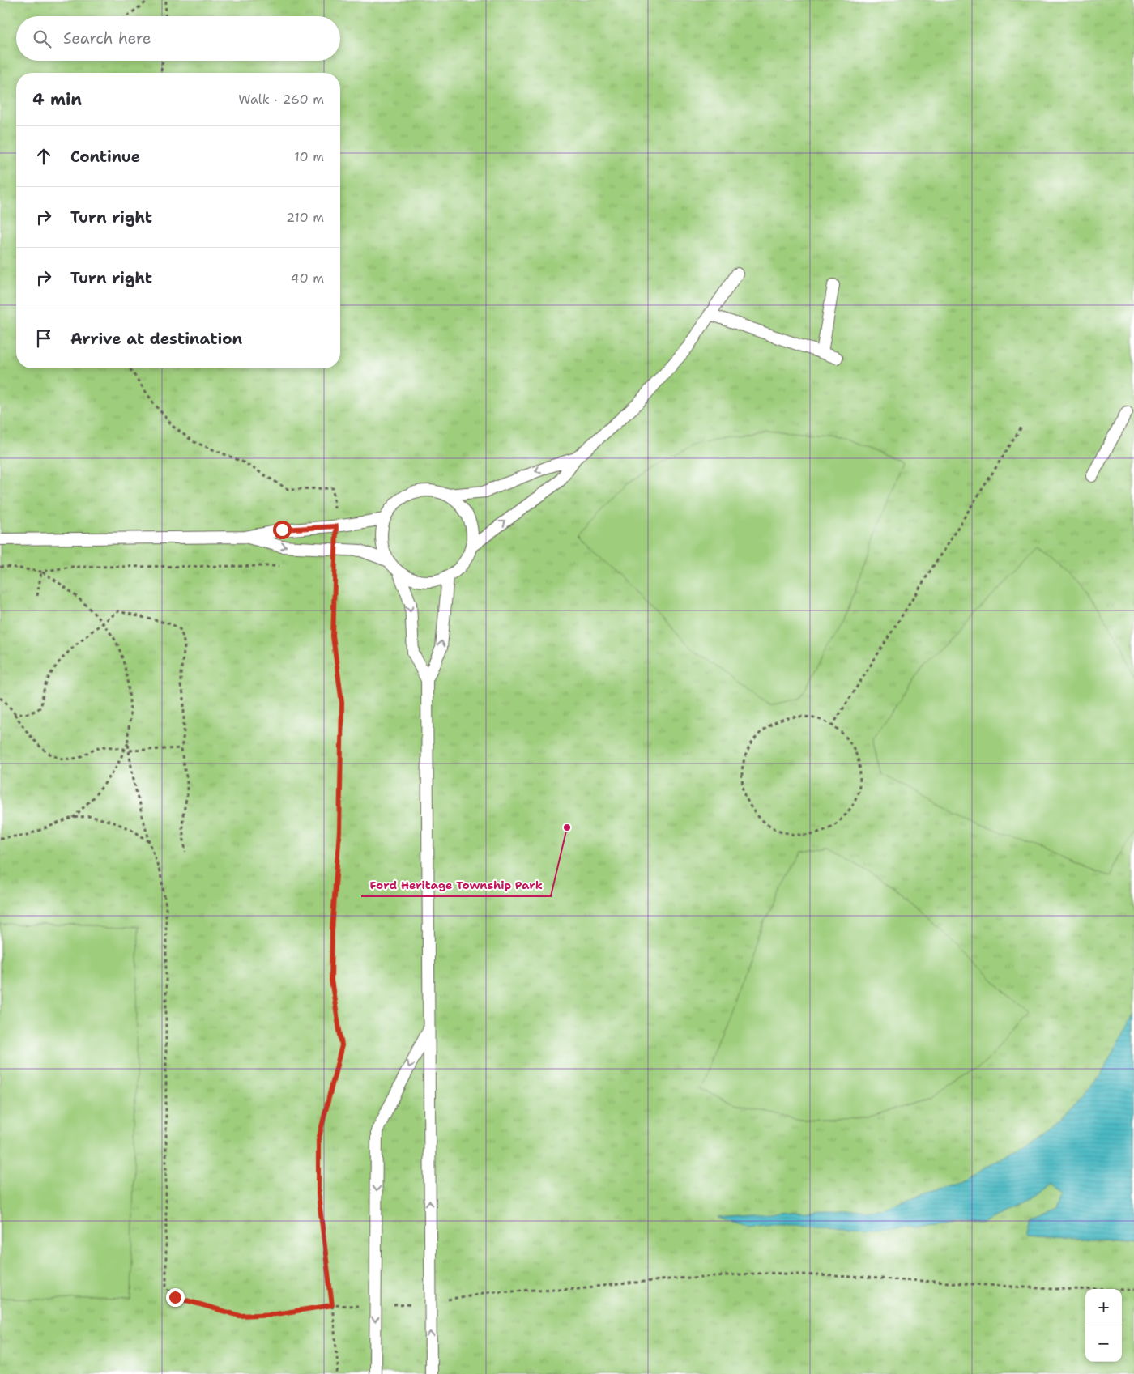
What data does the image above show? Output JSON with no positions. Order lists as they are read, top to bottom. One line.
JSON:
{"places":["Ford Heritage Township Park"],"page":{"search":"Search here","heading":["4 min","Walk · 260 m"],"list":[["Continue","10 m"],["Turn right","210 m"],["Turn right","40 m"],"Arrive at destination"],"map_buttons":["+","−"]}}
